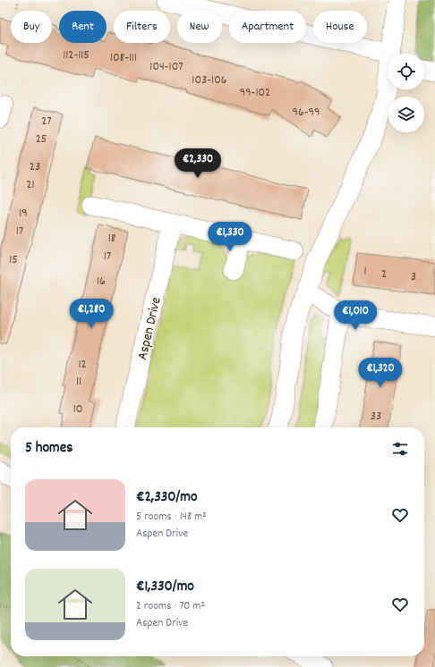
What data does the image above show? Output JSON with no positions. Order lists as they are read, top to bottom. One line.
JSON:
{"streets":{"street":["Aspen Drive"]},"house_numbers":["112-115","108-111","104-107","103-106","99-102","96-99","27","25","23","21","19","17","18","17","15","1","2","3","16","12","11","10","33"],"page":{"chip":["Buy","Rent","Filters","New","Apartment","House"],"price":["€2,330","€1,330","€1,280","€1,010","€1,320"],"heading":"5 homes","list":[{"name":"€2,330/mo","note":"5 rooms · 148 m² · Aspen Drive"},{"name":"€1,330/mo","note":"2 rooms · 70 m² · Aspen Drive"}]}}
